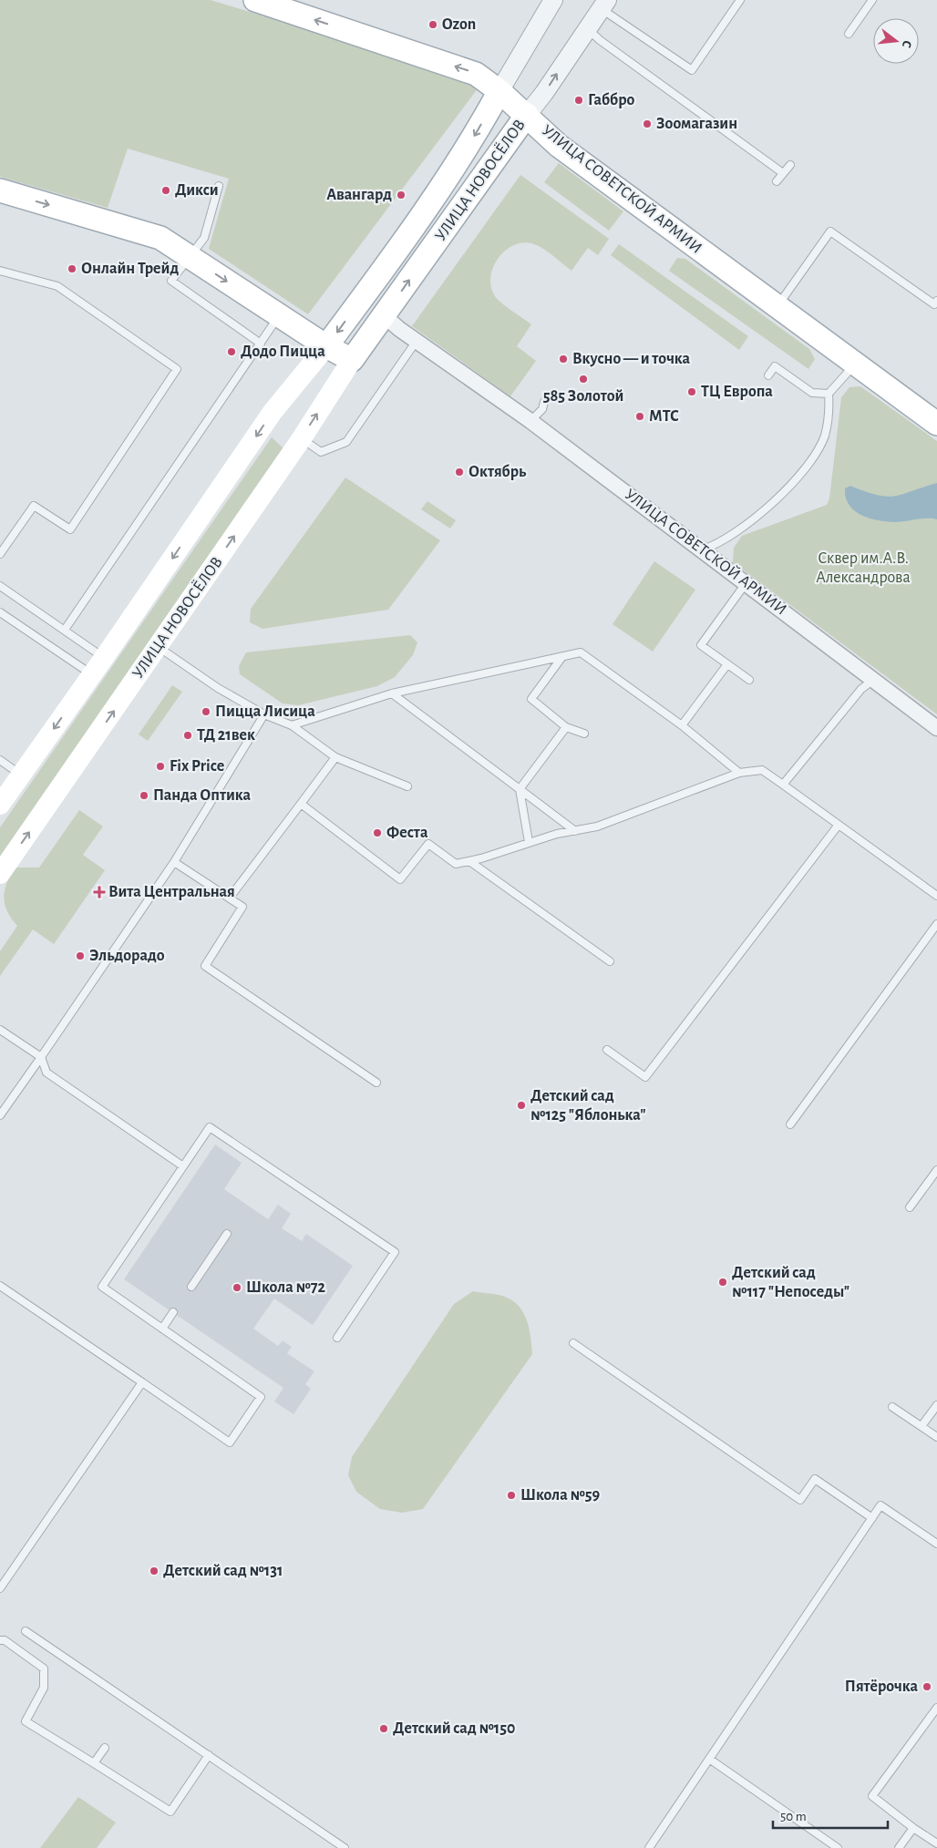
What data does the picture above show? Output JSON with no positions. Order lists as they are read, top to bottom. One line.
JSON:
{"streets":{"main road":["УЛИЦА НОВОСЁЛОВ","УЛИЦА СОВЕТСКОЙ АРМИИ"]},"crossings":[["УЛИЦА НОВОСЁЛОВ","УЛИЦА СОВЕТСКОЙ АРМИИ"]],"parks":["Сквер им.А.В. Александрова"],"places":{"other":["Ozon","Габбро","Зоомагазин","Дикси","Авангард","Онлайн Трейд","Додо Пицца","Вкусно — и точка","585 Золотой","ТЦ Европа","МТС","Октябрь","Пицца Лисица","ТД 21век","Fix Price","Панда Оптика","Феста","Эльдорадо","Детский сад №125 \"Яблонька\"","Детский сад №117 \"Непоседы\"","Школа №72","Школа №59","Детский сад №131","Пятёрочка","Детский сад №150"],"health":["Вита Центральная"]},"scale_bar":"50 m","north":"right"}
